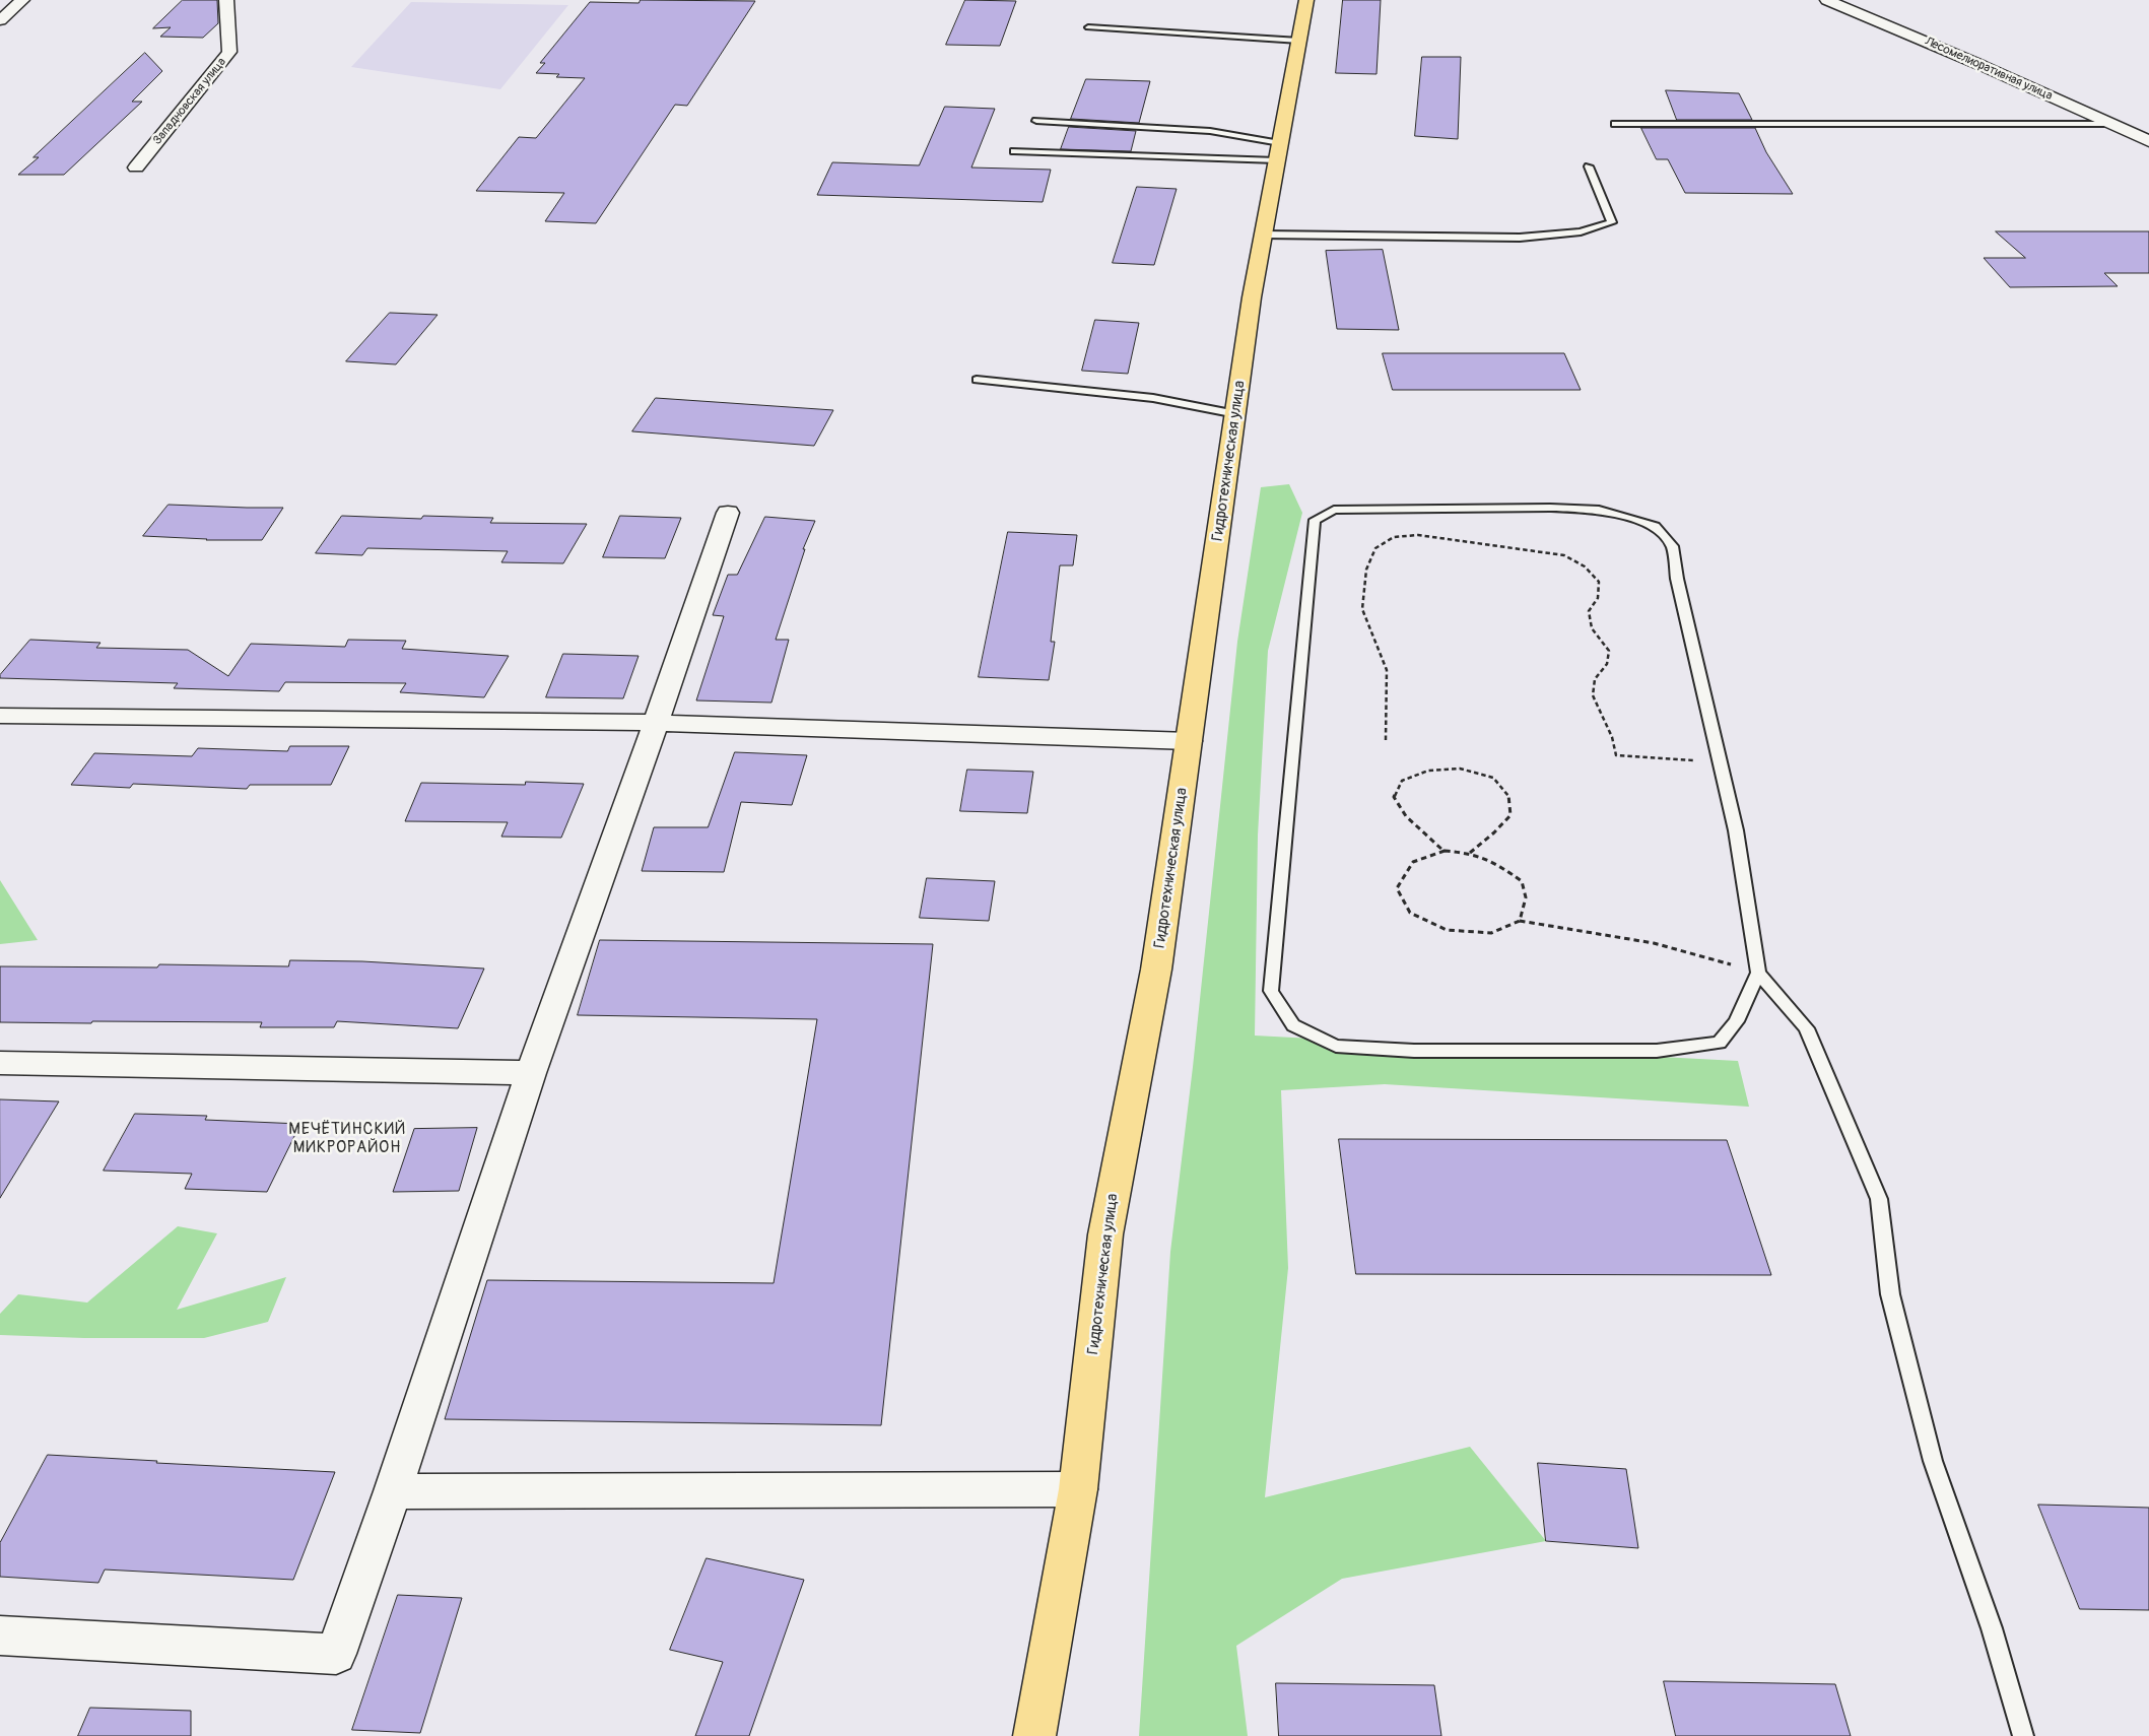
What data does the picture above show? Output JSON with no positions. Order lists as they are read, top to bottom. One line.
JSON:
{"streets":{"main road":["Гидротехническая улица"],"street":["Лесомелиоративная улица","Западновская улица"]},"districts":["МЕЧЁТИНСКИЙ МИКРОРАЙОН"]}
